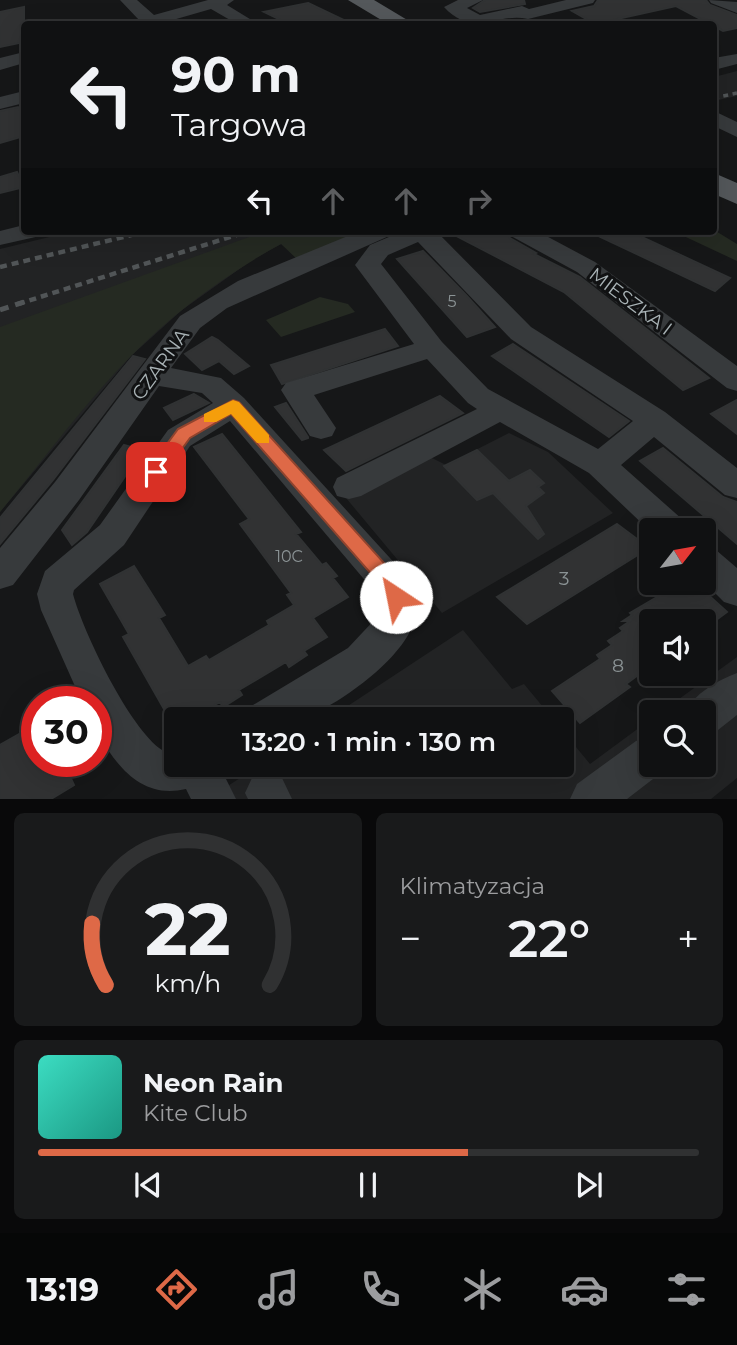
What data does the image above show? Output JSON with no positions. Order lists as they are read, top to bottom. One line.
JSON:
{"streets":{"street":["MIESZKA I","CZARNA"]},"house_numbers":["5","10C","3","8"],"north":"top right","page":{"turn":["90 m","Targowa"],"limit":"30","trip":"13:20 · 1 min · 130 m","tile":"Klimatyzacja","heat":["−","22°","+"],"song":["Neon Rain","Kite Club"],"tabs":"13:19","gauge":["22","km/h"]}}
